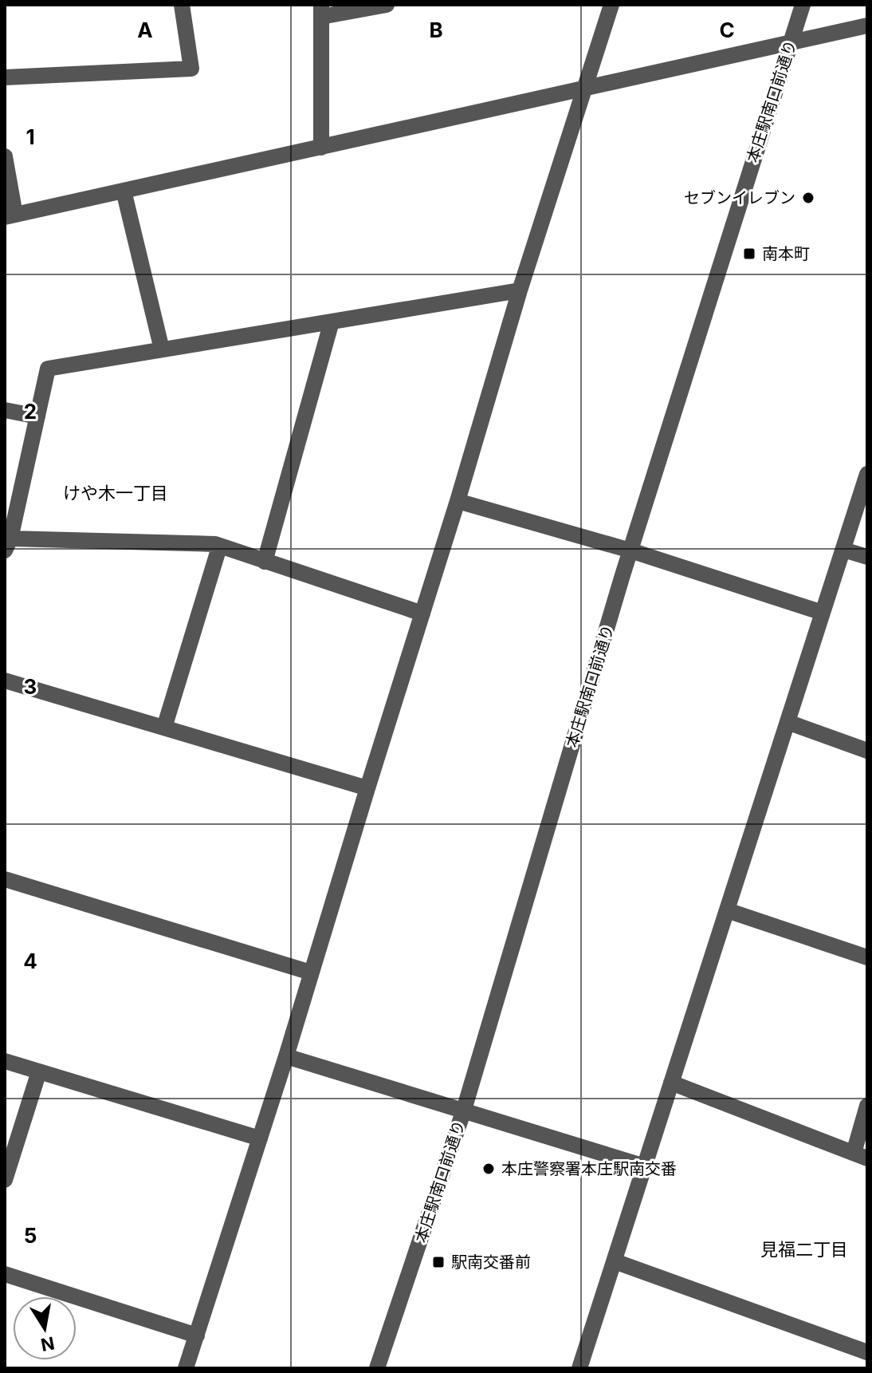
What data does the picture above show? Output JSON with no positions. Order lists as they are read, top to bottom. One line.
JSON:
{"streets":{"street":["本庄駅南口前通り"]},"districts":["けや木一丁目","見福二丁目"],"places":{"other":["セブンイレブン","本庄警察署本庄駅南交番"],"transit":["南本町","駅南交番前"]},"north":"bottom","grid":{"columns":["A","B","C"],"rows":["1","2","3","4","5"]}}
